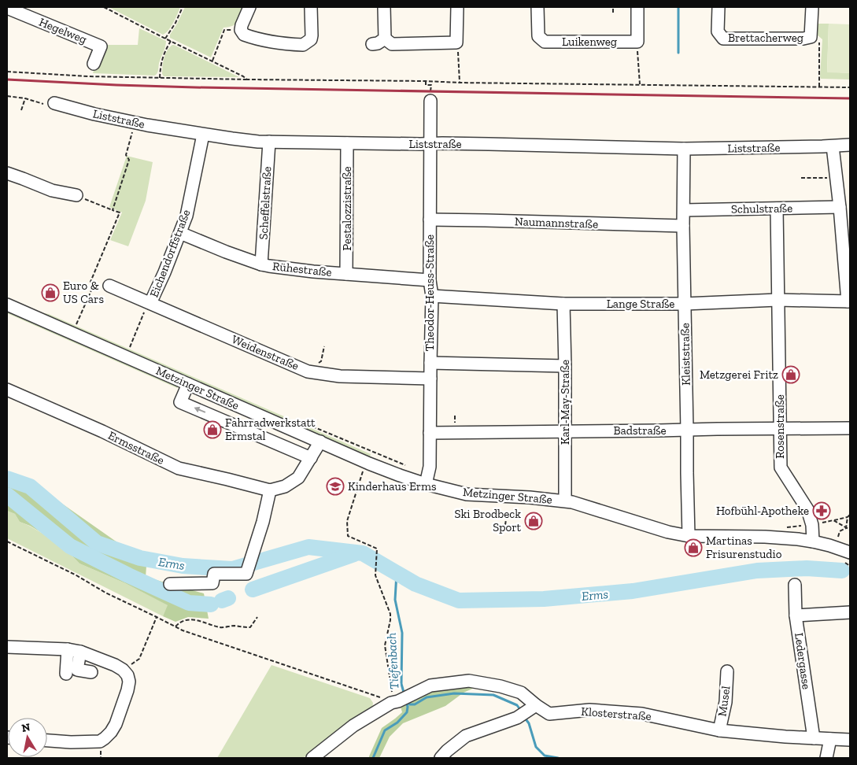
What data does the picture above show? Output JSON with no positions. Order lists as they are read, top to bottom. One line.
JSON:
{"streets":{"street":["Hegelweg","Brettacherweg","Luikenweg","Liststraße","Scheffelstraße","Pestalozzistraße","Schulstraße","Naumannstraße","Eichendorffstraße","Rühestraße","Theodor-Heuss-Straße","Lange Straße","Weidenstraße","Kleiststraße","Metzinger Straße","Karl-May-Straße","Rosenstraße","Badstraße","Ermsstraße","Ledergasse","Musel","Klosterstraße"]},"crossings":[["Liststraße","Scheffelstraße"],["Liststraße","Pestalozzistraße"],["Liststraße","Eichendorffstraße"],["Liststraße","Theodor-Heuss-Straße"],["Liststraße","Kleiststraße"],["Scheffelstraße","Rühestraße"],["Pestalozzistraße","Rühestraße"],["Schulstraße","Kleiststraße"],["Schulstraße","Rosenstraße"],["Naumannstraße","Theodor-Heuss-Straße"],["Naumannstraße","Kleiststraße"],["Eichendorffstraße","Rühestraße"],["Eichendorffstraße","Weidenstraße"],["Rühestraße","Theodor-Heuss-Straße"],["Theodor-Heuss-Straße","Lange Straße"],["Theodor-Heuss-Straße","Weidenstraße"],["Theodor-Heuss-Straße","Metzinger Straße"],["Theodor-Heuss-Straße","Badstraße"],["Lange Straße","Kleiststraße"],["Lange Straße","Karl-May-Straße"],["Lange Straße","Rosenstraße"],["Kleiststraße","Metzinger Straße"],["Kleiststraße","Badstraße"],["Metzinger Straße","Karl-May-Straße"],["Metzinger Straße","Rosenstraße"],["Karl-May-Straße","Badstraße"],["Rosenstraße","Badstraße"],["Ledergasse","Klosterstraße"],["Musel","Klosterstraße"]],"water":["Erms","Tiefenbach"],"places":{"shop":["Euro & US Cars","Metzgerei Fritz","Fahrradwerkstatt Ermstal","Ski Brodbeck Sport","Martinas Frisurenstudio"],"school or university":["Kinderhaus Erms"],"pharmacy":["Hofbühl-Apotheke"]},"north":"top"}
